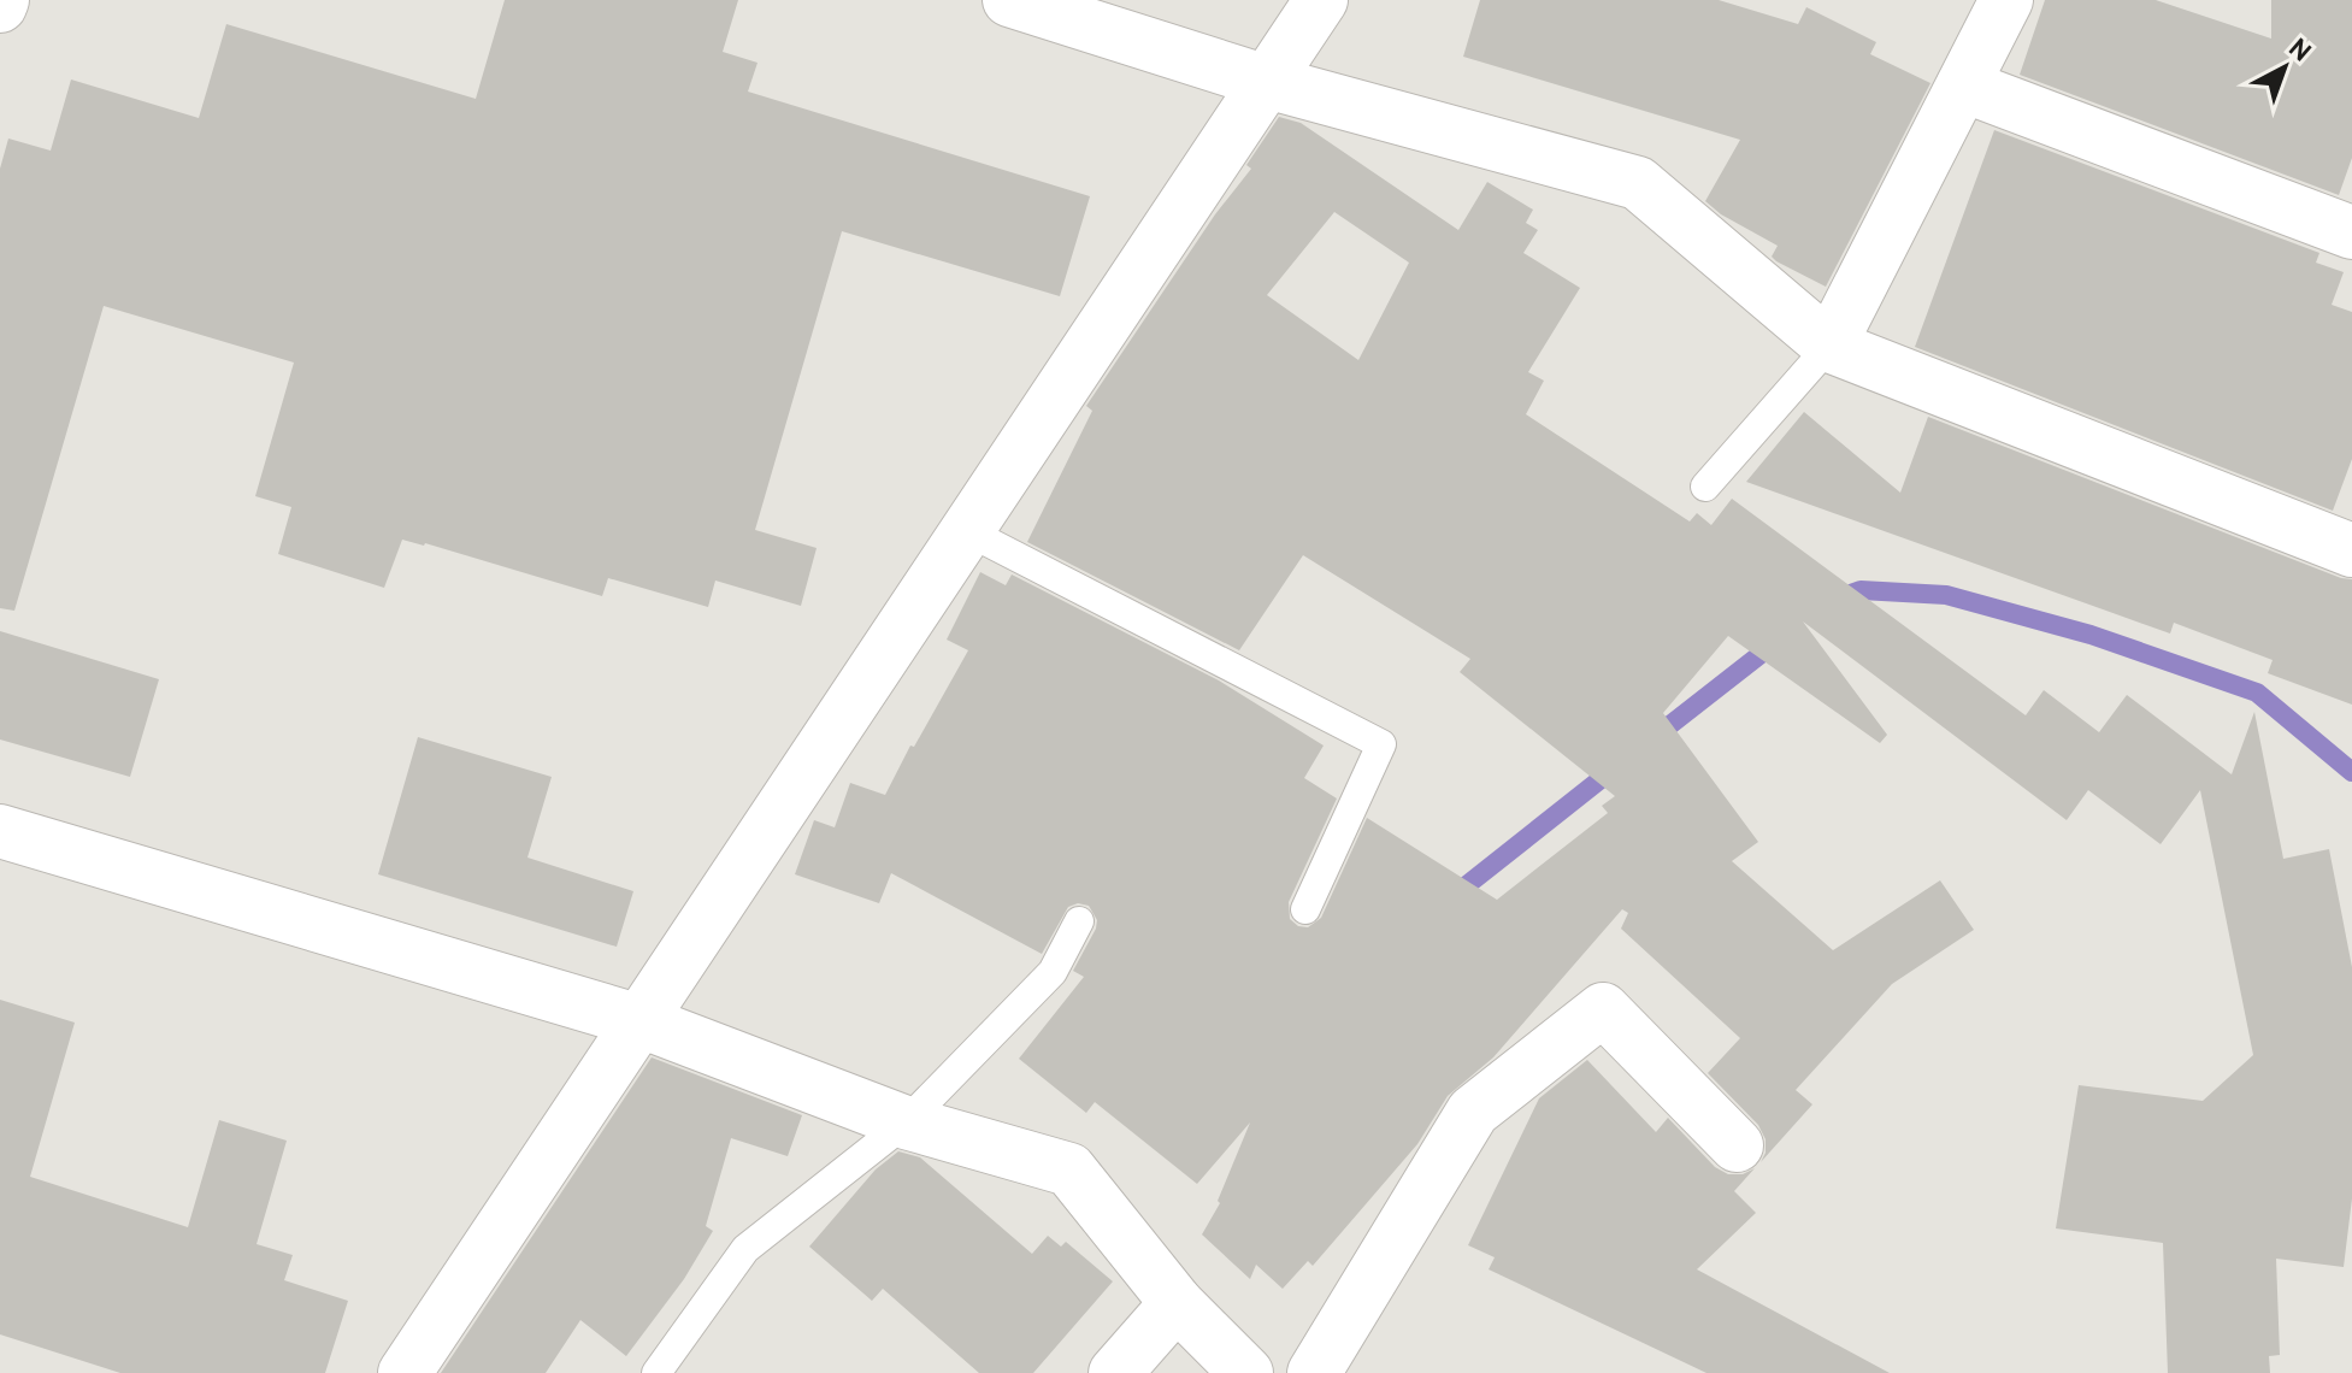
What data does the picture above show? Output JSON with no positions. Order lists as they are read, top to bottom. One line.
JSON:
{"north":"top right"}
